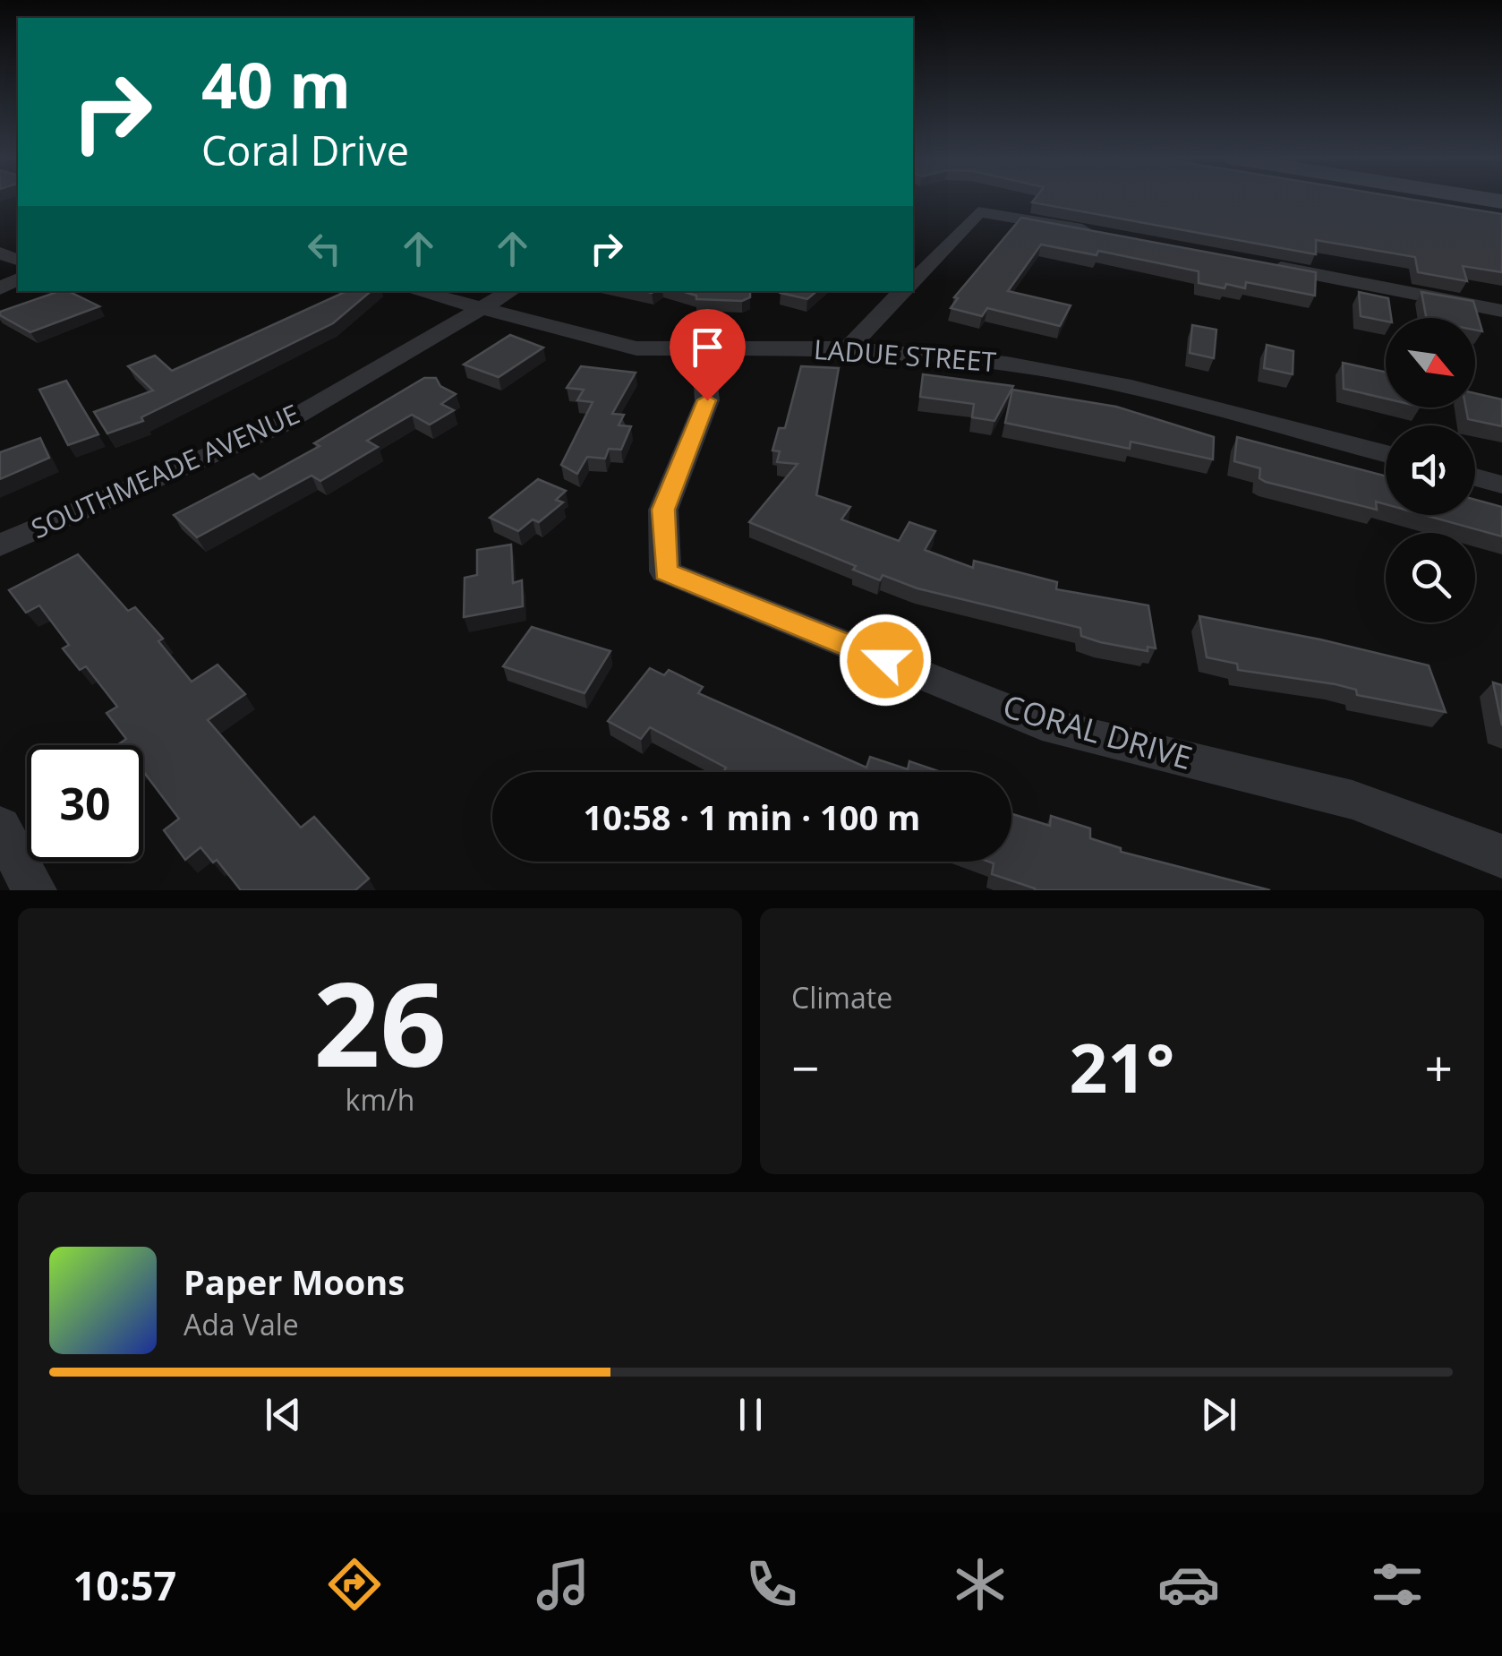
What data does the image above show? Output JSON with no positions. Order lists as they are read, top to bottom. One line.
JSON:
{"streets":{"street":["LADUE STREET","SOUTHMEADE AVENUE","CORAL DRIVE"]},"crossings":[["LADUE STREET","SOUTHMEADE AVENUE"],["LADUE STREET","CORAL DRIVE"]],"north":"bottom right","page":{"turn":["40 m","Coral Drive"],"limit":"30","trip":"10:58 · 1 min · 100 m","tile":[["26","km/h"],"Climate"],"heat":["−","21°","+"],"song":["Paper Moons","Ada Vale"],"tabs":"10:57"}}
